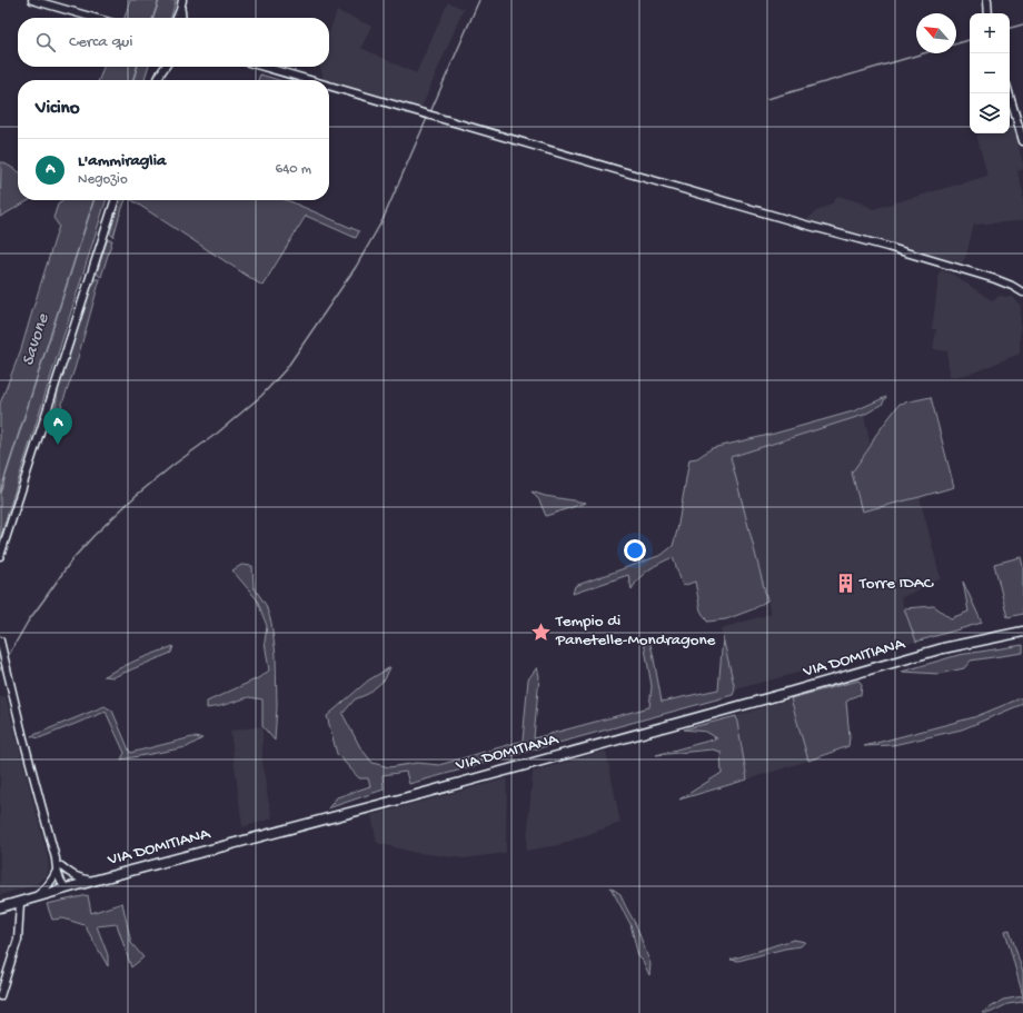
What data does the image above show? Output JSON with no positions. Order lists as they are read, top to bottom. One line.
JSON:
{"streets":{"main road":["VIA DOMITIANA"]},"water":["Savone"],"places":{"building":["Torre IDAC"],"place":["Tempio di Panetelle-Mondragone"]},"north":"top left","page":{"map_buttons":["+","−"],"search":"Cerca qui","heading":"Vicino","list":[{"mark":"A","name":"L'ammiraglia","note":"Negozio","value":"640 m"}],"pins":"A"}}
